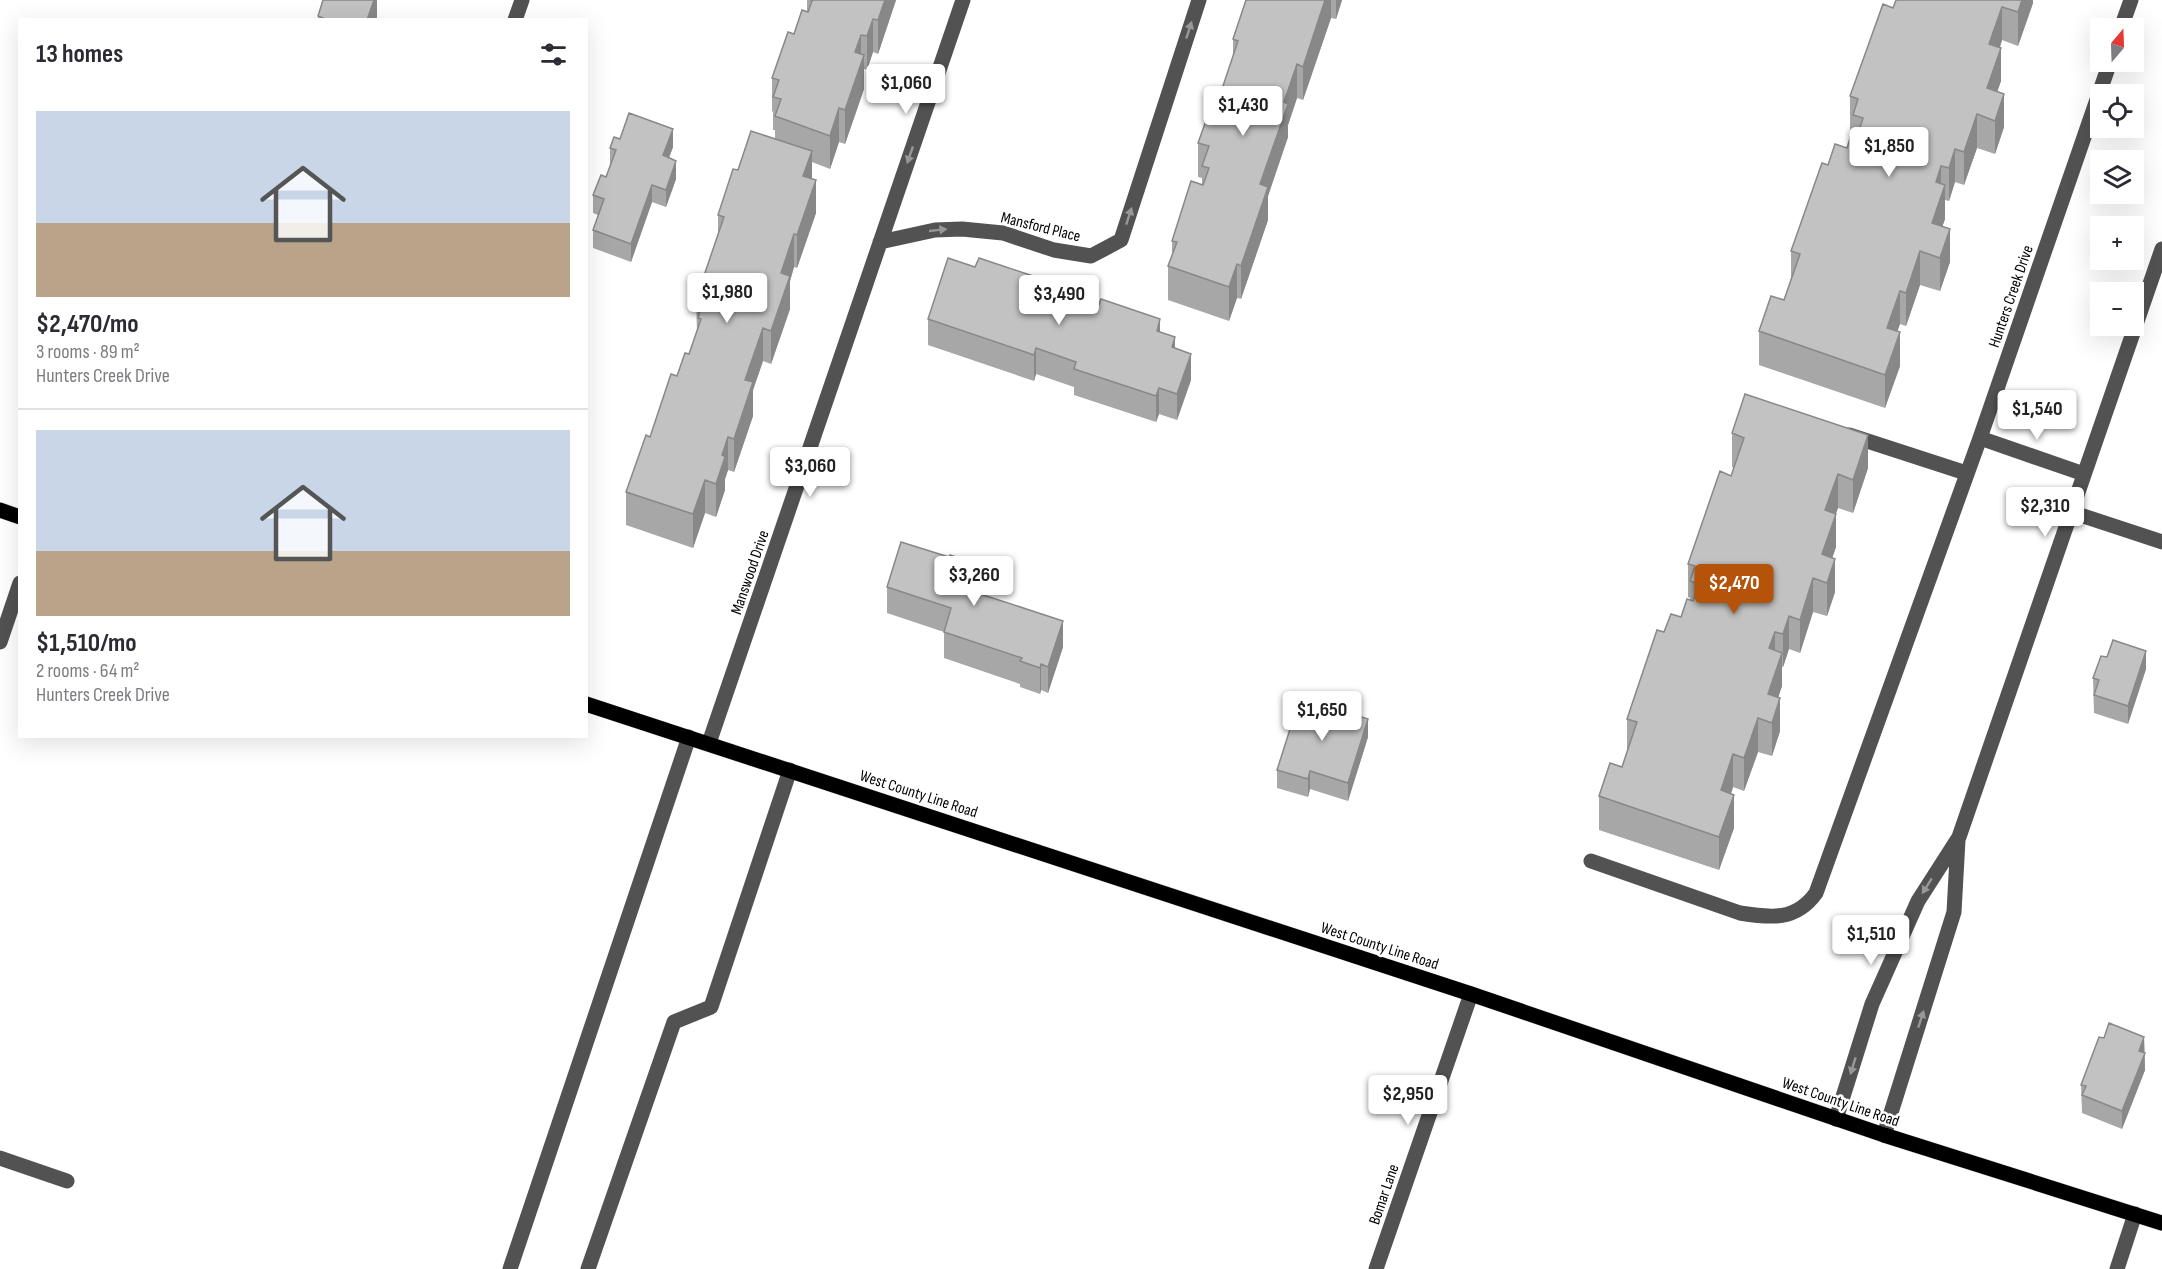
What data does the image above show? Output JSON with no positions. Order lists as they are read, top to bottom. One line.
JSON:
{"streets":{"main road":["West County Line Road"],"street":["Mansford Place","Hunters Creek Drive","Manswood Drive","Bomar Lane"]},"crossings":[["Mansford Place","Manswood Drive"],["Manswood Drive","West County Line Road"],["West County Line Road","Bomar Lane"]],"north":"top","page":{"map_buttons":["+","−"],"heading":"13 homes","price":["$1,060","$1,430","$1,850","$1,980","$3,490","$1,540","$3,060","$2,310","$3,260","$2,470","$1,650","$1,510","$2,950"],"list":[{"name":"$2,470/mo","note":"3 rooms · 89 m² · Hunters Creek Drive"},{"name":"$1,510/mo","note":"2 rooms · 64 m² · Hunters Creek Drive"}]}}
